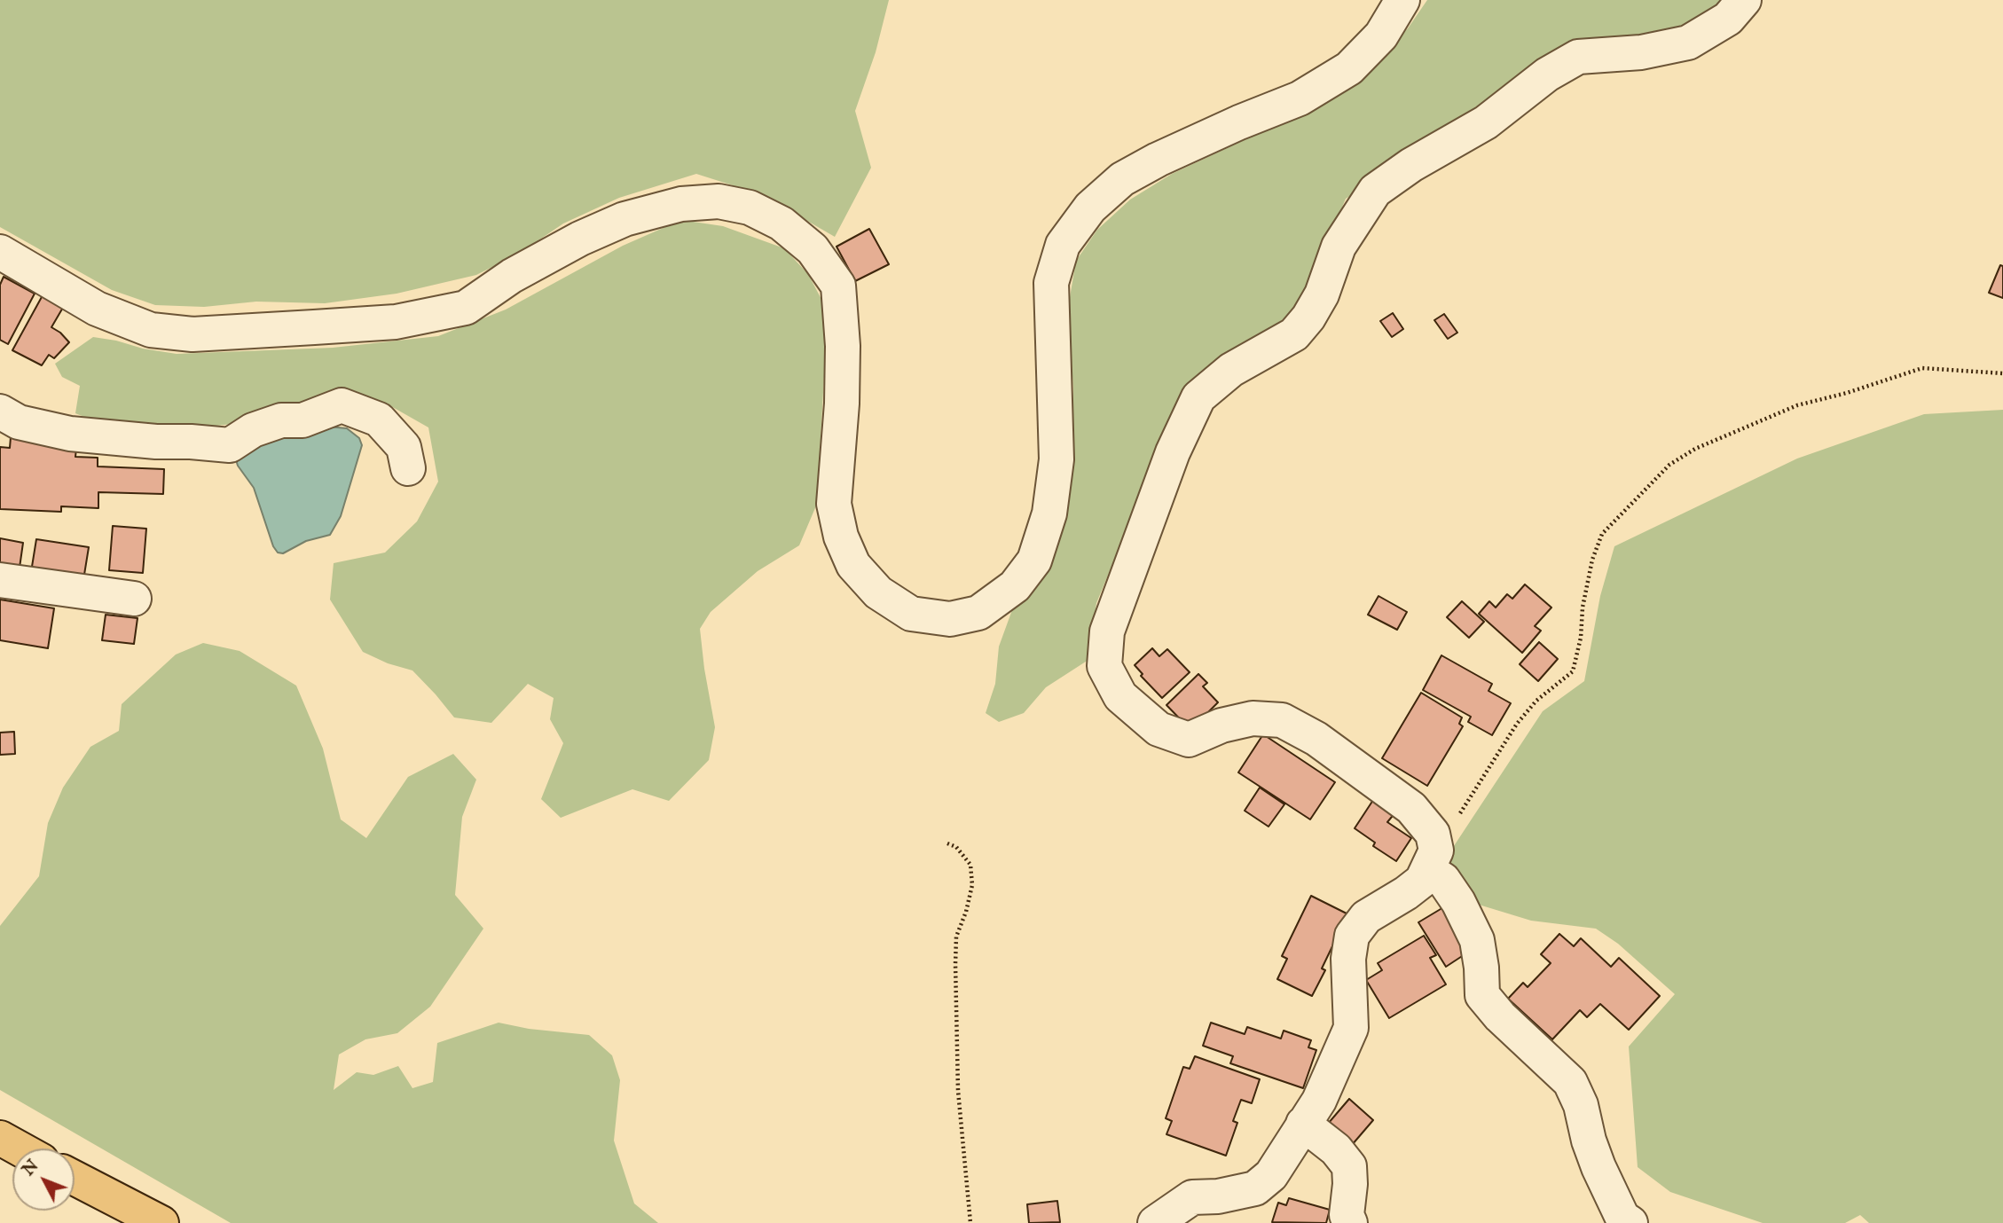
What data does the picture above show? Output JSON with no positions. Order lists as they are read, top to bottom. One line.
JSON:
{"north":"top left"}
